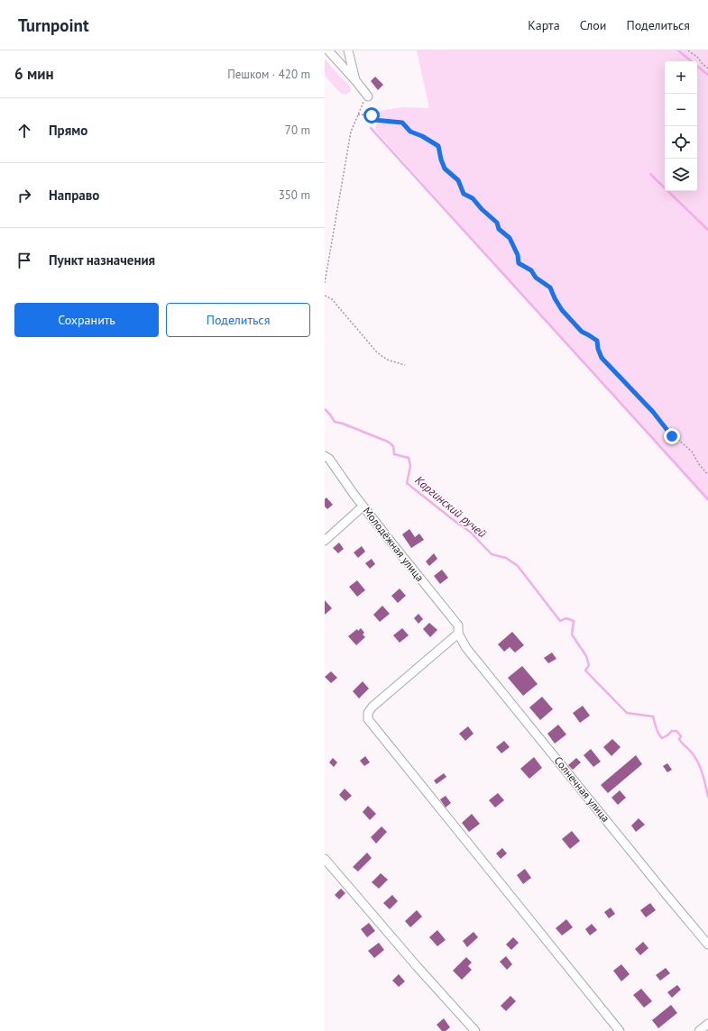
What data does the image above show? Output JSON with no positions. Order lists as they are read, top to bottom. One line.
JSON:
{"streets":{"street":["Молодёжная улица","Солнечная улица"]},"crossings":[["Молодёжная улица","Солнечная улица"]],"water":["Каргинский ручей"],"page":{"header":"Turnpoint","nav":["Карта","Слои","Поделиться"],"heading":["6 мин","Пешком · 420 m"],"map_buttons":["+","−"],"list":[["Прямо","70 m"],["Направо","350 m"],"Пункт назначения"],"buttons":["Сохранить","Поделиться"]}}
